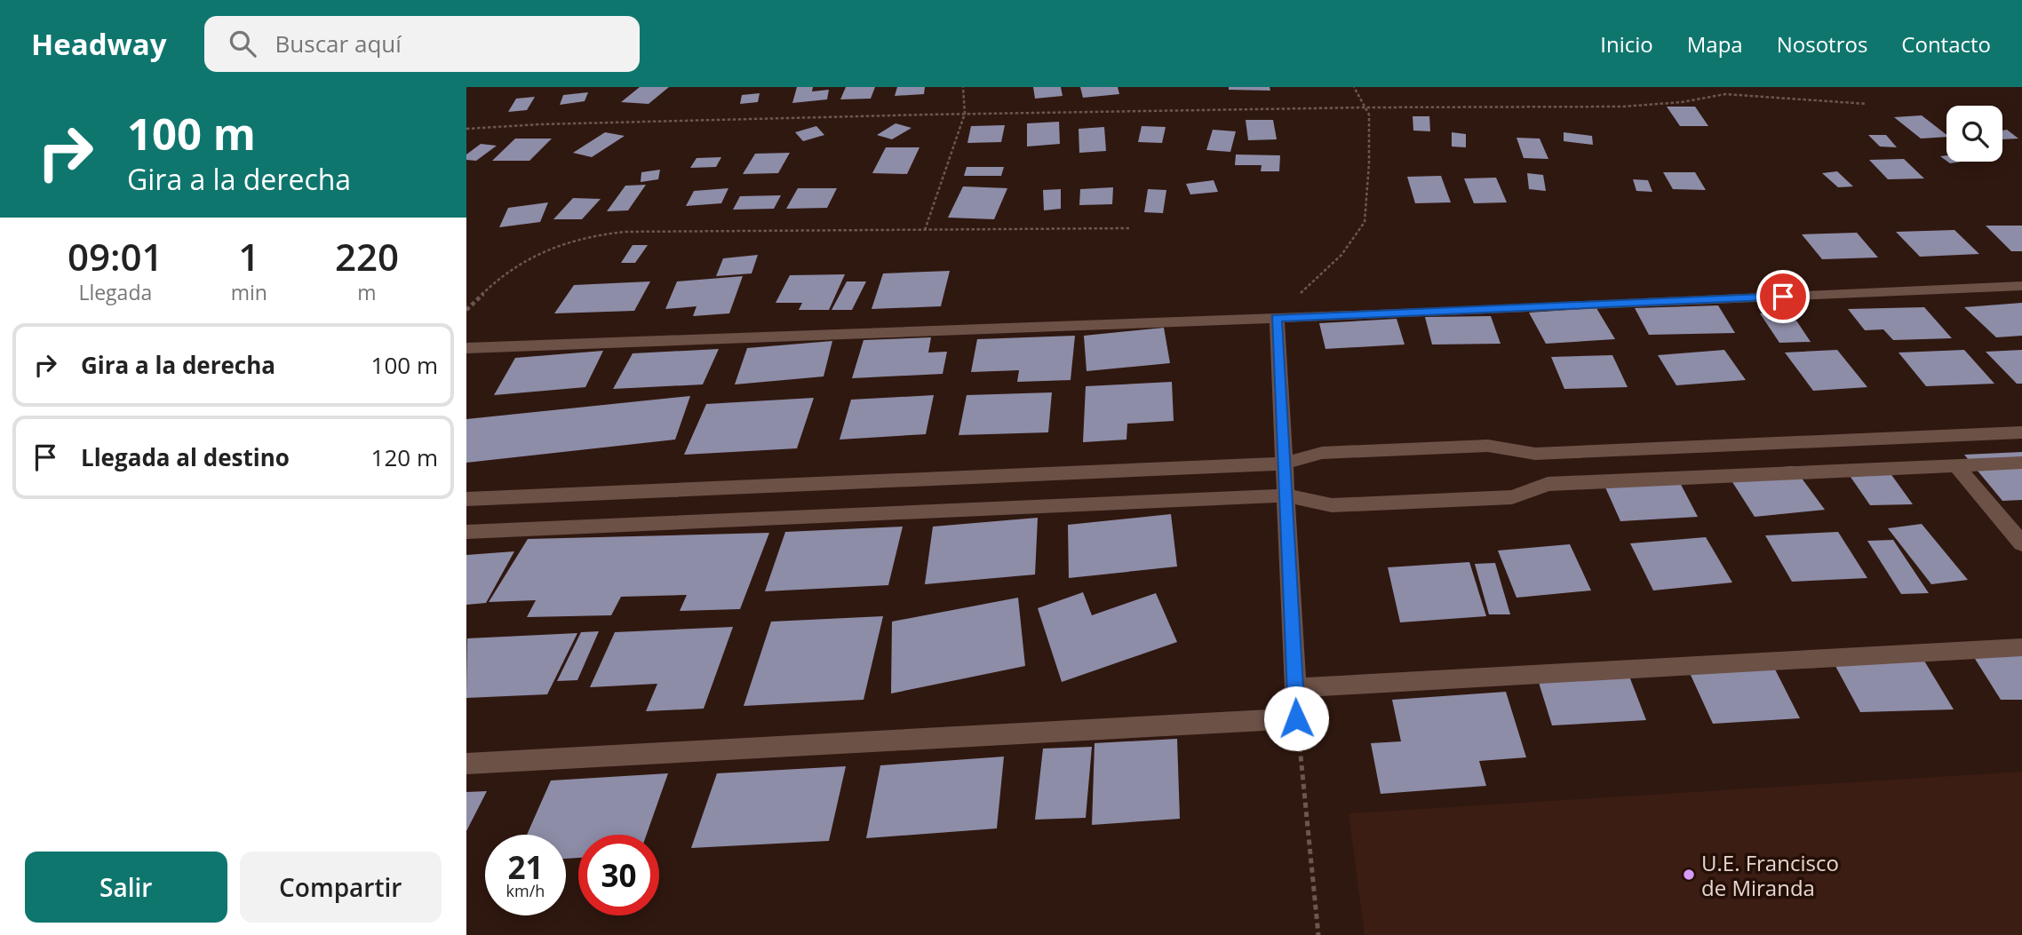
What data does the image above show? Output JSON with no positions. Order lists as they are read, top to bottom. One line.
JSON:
{"places":["U.E. Francisco de Miranda"],"page":{"header":"Headway","search":"Buscar aquí","nav":["Inicio","Mapa","Nosotros","Contacto"],"turn":["100 m","Gira a la derecha"],"eta":["09:01","Llegada","1","min","220","m"],"list":[{"name":"Gira a la derecha","value":"100 m"},{"name":"Llegada al destino","value":"120 m"}],"speed":"21 km/h","limit":"30","buttons":["Salir","Compartir"]}}
